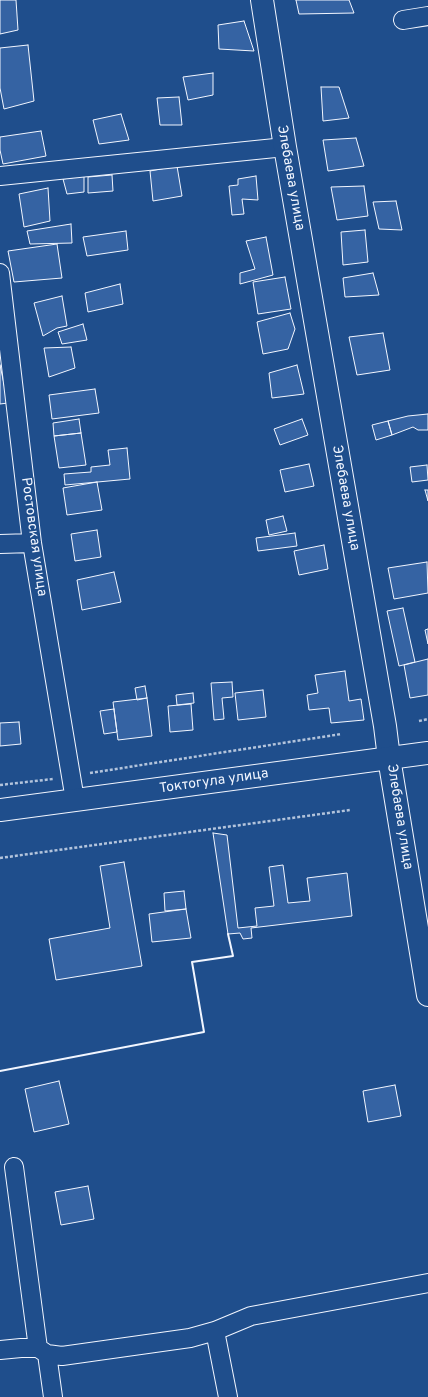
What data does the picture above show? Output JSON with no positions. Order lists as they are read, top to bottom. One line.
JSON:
{"streets":{"main road":["Элебаева улица","Токтогула улица"],"street":["Ростовская улица"]},"crossings":[["Элебаева улица","Токтогула улица"],["Ростовская улица","Токтогула улица"]]}
